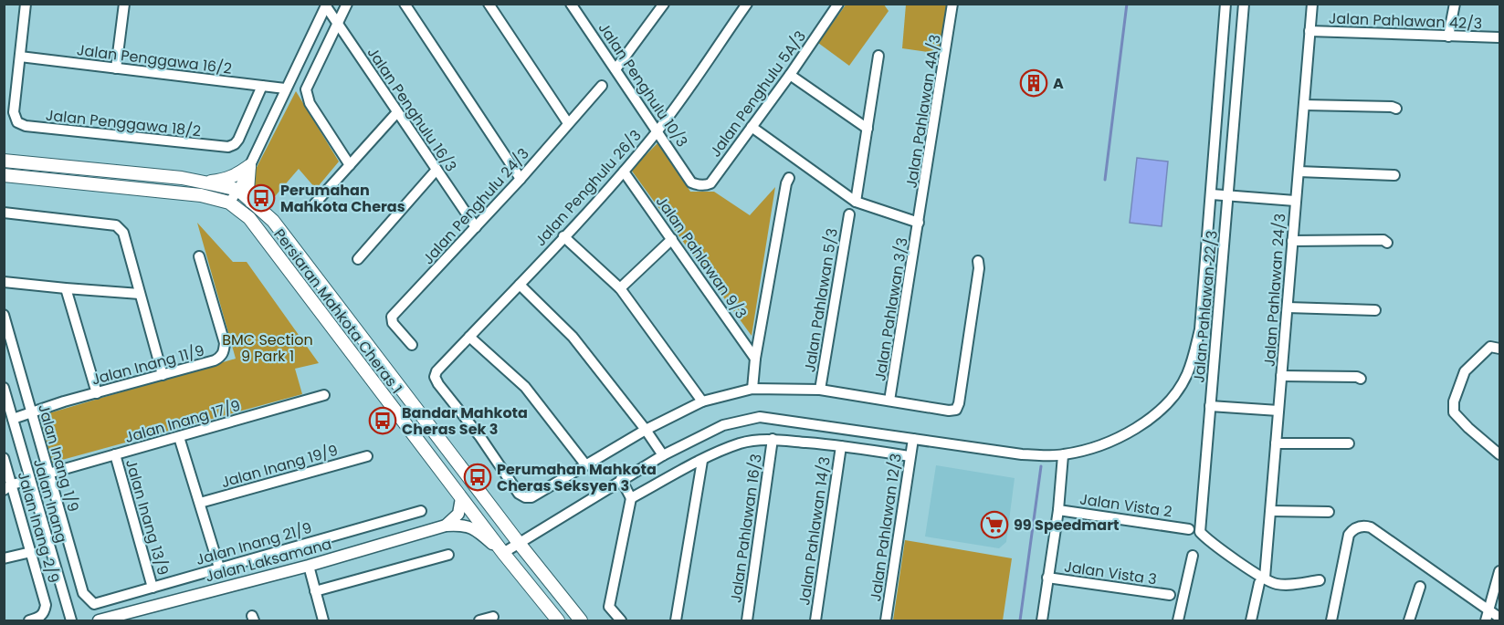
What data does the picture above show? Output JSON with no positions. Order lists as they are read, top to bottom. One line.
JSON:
{"streets":{"main road":["Persiaran Mahkota Cheras 1"],"street":["Jalan Pahlawan 42/3","Jalan Penggawa 16/2","Jalan Penghulu 10/3","Jalan Penghulu 5A/3","Jalan Penghulu 16/3","Jalan Pahlawan 4A/3","Jalan Penggawa 18/2","Jalan Penghulu 26/3","Jalan Penghulu 24/3","Jalan Pahlawan 9/3","Jalan Pahlawan 24/3","Jalan Pahlawan 5/3","Jalan Pahlawan 22/3","Jalan Pahlawan 3/3","Jalan Inang 11/9","Jalan Inang 17/9","Jalan Inang 1/9","Jalan Inang 19/9","Jalan Inang","Jalan Vista 2","Jalan Inang 13/9","Jalan Inang 2/9","Jalan Pahlawan 12/3","Jalan Pahlawan 16/3","Jalan Pahlawan 14/3","Jalan Inang 21/9","Jalan Laksamana","Jalan Vista 3"]},"crossings":[["Jalan Pahlawan 42/3","Jalan Pahlawan 24/3"],["Jalan Penggawa 16/2","Jalan Penggawa 18/2"],["Jalan Penghulu 10/3","Jalan Penghulu 5A/3"],["Jalan Penghulu 10/3","Jalan Penghulu 26/3"],["Jalan Penghulu 16/3","Jalan Penghulu 24/3"],["Jalan Pahlawan 4A/3","Jalan Pahlawan 3/3"],["Jalan Penghulu 26/3","Jalan Pahlawan 9/3"],["Jalan Pahlawan 24/3","Jalan Pahlawan 22/3"],["Persiaran Mahkota Cheras 1","Jalan Laksamana"],["Jalan Inang 11/9","Jalan Inang 1/9"],["Jalan Inang 11/9","Jalan Inang"],["Jalan Inang 17/9","Jalan Inang 1/9"],["Jalan Inang 17/9","Jalan Inang 13/9"],["Jalan Inang 1/9","Jalan Inang 21/9"],["Jalan Inang 13/9","Jalan Inang 21/9"]],"parks":["BMC Section 9 Park 1"],"places":{"building":["A"],"bus stop":["Perumahan Mahkota Cheras","Bandar Mahkota Cheras Sek 3","Perumahan Mahkota Cheras Seksyen 3"],"supermarket":["99 Speedmart"]}}
